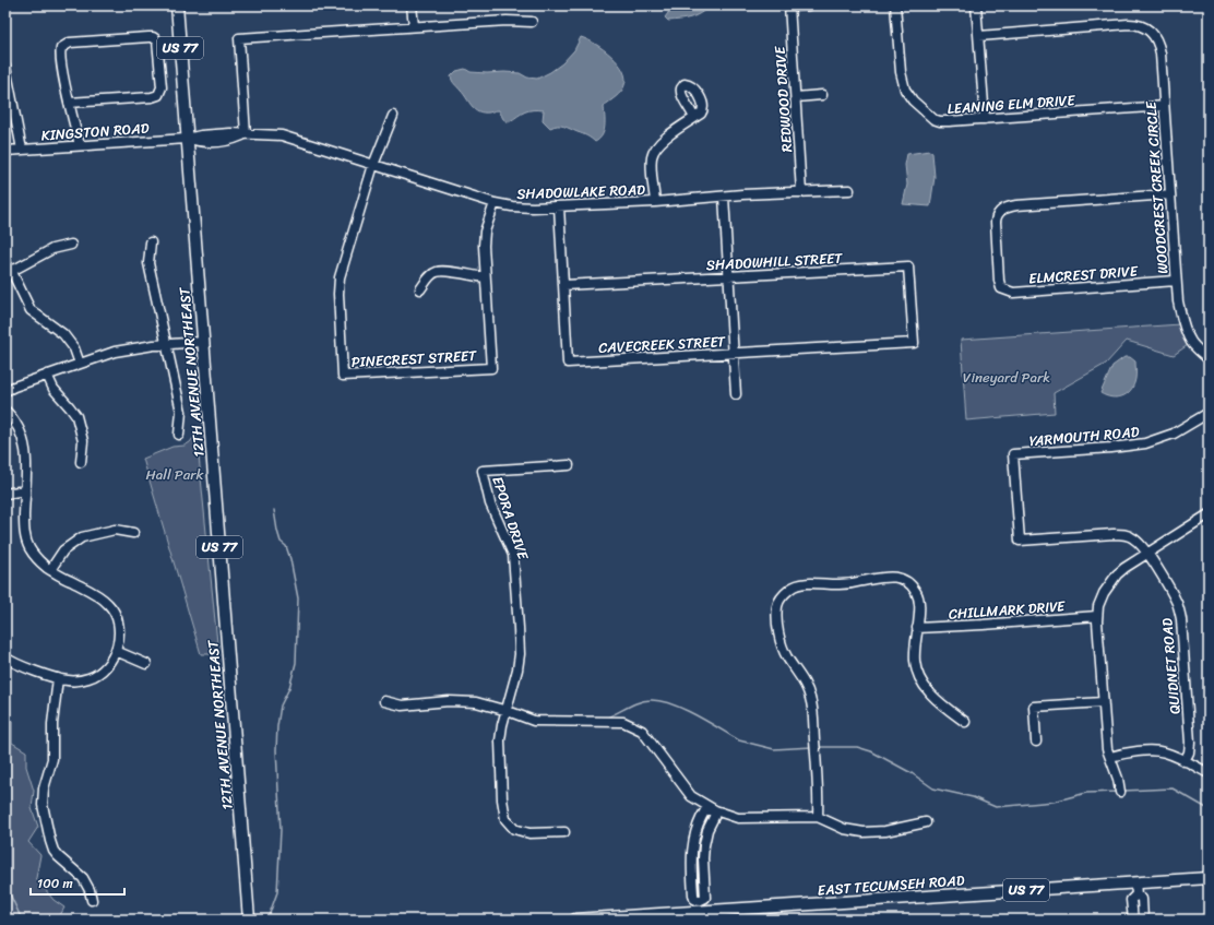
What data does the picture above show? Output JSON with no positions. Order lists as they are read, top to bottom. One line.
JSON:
{"streets":{"main road":["US 77","12TH AVENUE NORTHEAST","EAST TECUMSEH ROAD"],"street":["REDWOOD DRIVE","LEANING ELM DRIVE","KINGSTON ROAD","WOODCREST CREEK CIRCLE","SHADOWLAKE ROAD","SHADOWHILL STREET","ELMCREST DRIVE","CAVECREEK STREET","PINECREST STREET","YARMOUTH ROAD","EPORA DRIVE","CHILLMARK DRIVE","QUIDNET ROAD"]},"crossings":[["REDWOOD DRIVE","SHADOWLAKE ROAD"],["LEANING ELM DRIVE","WOODCREST CREEK CIRCLE"],["KINGSTON ROAD","SHADOWLAKE ROAD"],["KINGSTON ROAD","12TH AVENUE NORTHEAST"],["WOODCREST CREEK CIRCLE","ELMCREST DRIVE"],["SHADOWLAKE ROAD","CAVECREEK STREET"],["SHADOWLAKE ROAD","PINECREST STREET"],["SHADOWLAKE ROAD","12TH AVENUE NORTHEAST"],["SHADOWHILL STREET","CAVECREEK STREET"],["YARMOUTH ROAD","QUIDNET ROAD"]],"parks":["Vineyard Park","Hall Park"],"scale_bar":"100 m"}
